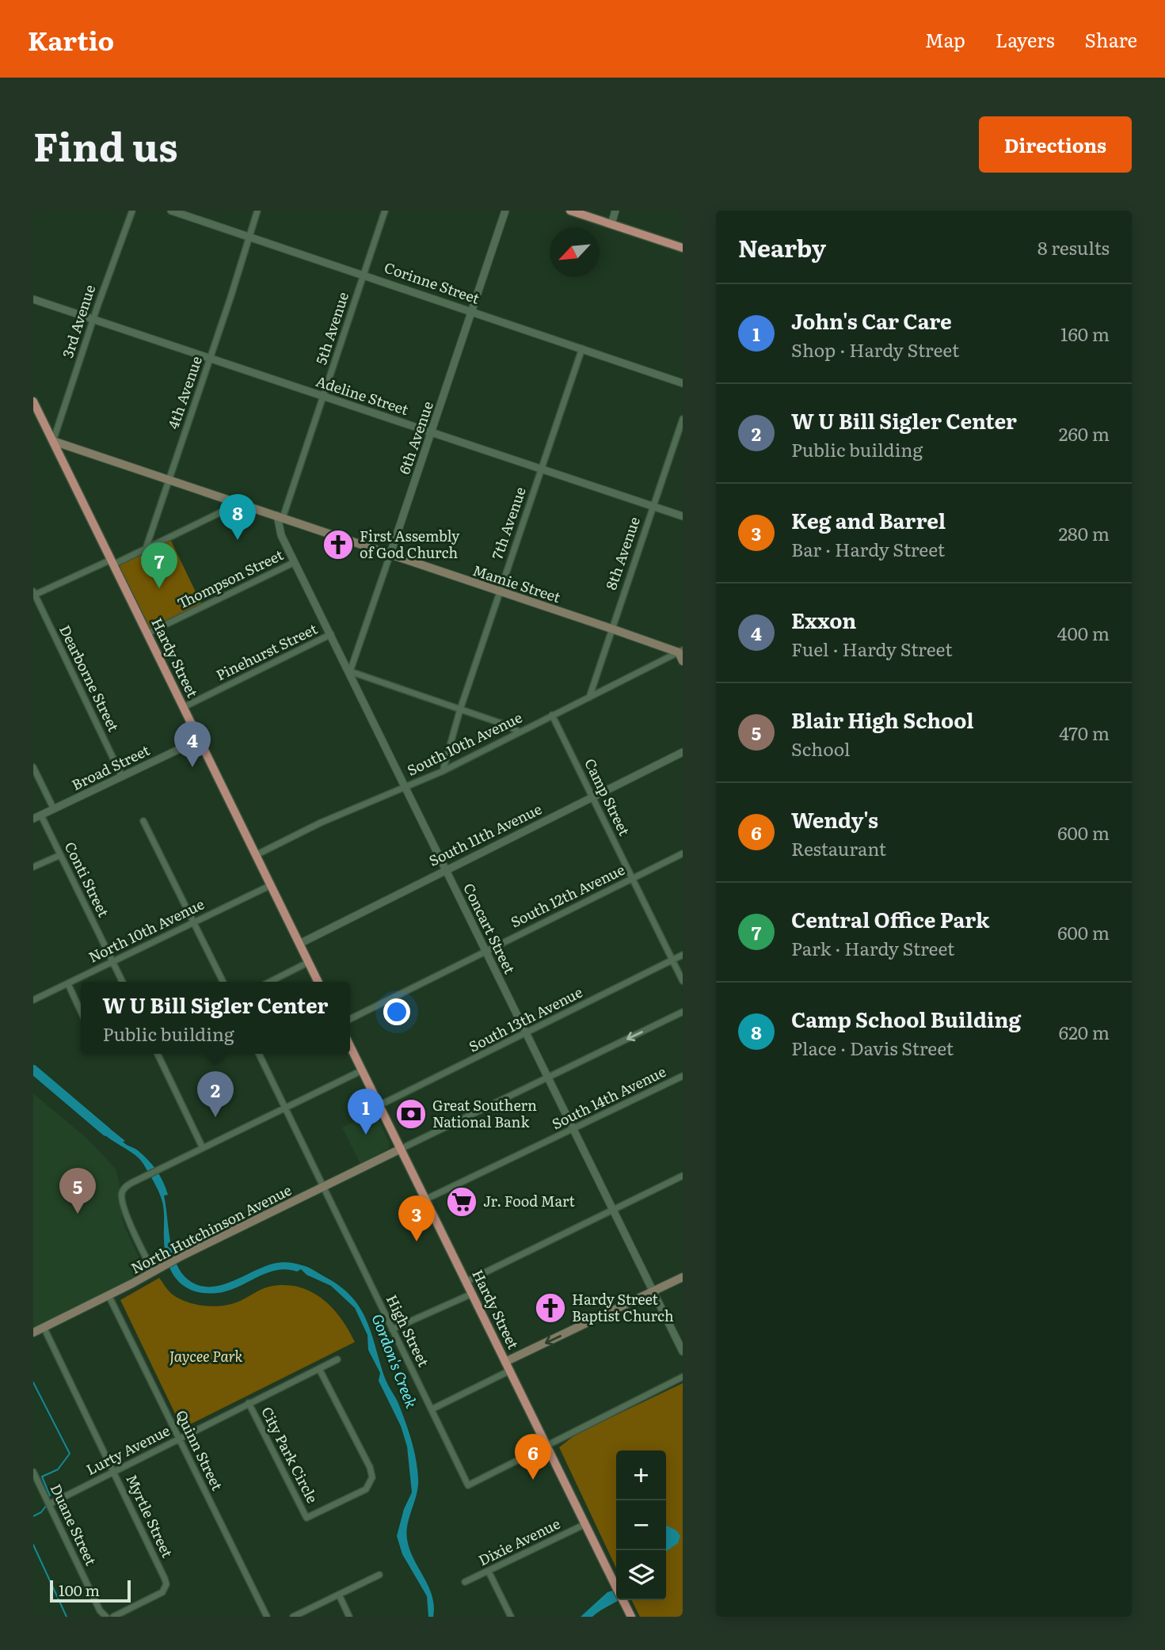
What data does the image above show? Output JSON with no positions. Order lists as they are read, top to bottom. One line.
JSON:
{"streets":{"main road":["Mamie Street","Hardy Street","North Hutchinson Avenue"],"street":["Corinne Street","3rd Avenue","5th Avenue","4th Avenue","Adeline Street","6th Avenue","7th Avenue","8th Avenue","Thompson Street","Pinehurst Street","Dearborne Street","South 10th Avenue","Broad Street","Camp Street","South 11th Avenue","Conti Street","South 12th Avenue","Concart Street","North 10th Avenue","South 13th Avenue","South 14th Avenue","High Street","Lurty Avenue","Quinn Street","City Park Circle","Myrtle Street","Duane Street","Dixie Avenue"]},"crossings":[["Corinne Street","5th Avenue"],["Corinne Street","4th Avenue"],["Corinne Street","6th Avenue"],["Corinne Street","7th Avenue"],["3rd Avenue","Adeline Street"],["3rd Avenue","Mamie Street"],["3rd Avenue","Hardy Street"],["5th Avenue","Adeline Street"],["5th Avenue","Mamie Street"],["5th Avenue","Concart Street"],["4th Avenue","Adeline Street"],["4th Avenue","Mamie Street"],["Adeline Street","6th Avenue"],["Adeline Street","7th Avenue"],["Adeline Street","8th Avenue"],["6th Avenue","Mamie Street"],["6th Avenue","Concart Street"],["7th Avenue","Mamie Street"],["7th Avenue","South 10th Avenue"],["8th Avenue","Mamie Street"],["8th Avenue","South 10th Avenue"],["Thompson Street","Hardy Street"],["Thompson Street","Concart Street"],["Mamie Street","Hardy Street"],["Mamie Street","South 10th Avenue"],["Mamie Street","Concart Street"],["Pinehurst Street","Hardy Street"],["Pinehurst Street","Concart Street"],["Hardy Street","South 10th Avenue"],["Hardy Street","Broad Street"],["Hardy Street","South 11th Avenue"],["Hardy Street","North 10th Avenue"],["Hardy Street","South 13th Avenue"],["Hardy Street","South 14th Avenue"],["Hardy Street","North Hutchinson Avenue"],["Hardy Street","High Street"],["Hardy Street","Dixie Avenue"],["Dearborne Street","Broad Street"],["South 10th Avenue","Camp Street"],["South 10th Avenue","Concart Street"],["Broad Street","Conti Street"],["Camp Street","South 11th Avenue"],["Camp Street","South 12th Avenue"],["Camp Street","South 13th Avenue"],["South 11th Avenue","Concart Street"],["Conti Street","North 10th Avenue"],["South 12th Avenue","Concart Street"],["Concart Street","South 13th Avenue"],["Concart Street","South 14th Avenue"],["North Hutchinson Avenue","High Street"],["North Hutchinson Avenue","Quinn Street"],["North Hutchinson Avenue","Myrtle Street"],["Lurty Avenue","Quinn Street"],["Lurty Avenue","City Park Circle"],["Lurty Avenue","Myrtle Street"],["Lurty Avenue","Duane Street"]],"water":["Gordon's Creek"],"parks":["Jaycee Park"],"places":{"church":["First Assembly of God Church","Hardy Street Baptist Church"],"bank":["Great Southern National Bank"],"supermarket":["Jr. Food Mart"]},"scale_bar":"100 m","north":"bottom left","page":{"header":"Kartio","nav":["Map","Layers","Share"],"title":"Find us","buttons":"Directions","heading":["Nearby","8 results"],"list":[{"mark":"1","name":"John's Car Care","note":"Shop · Hardy Street","value":"160 m"},{"mark":"2","name":"W U Bill Sigler Center","note":"Public building","value":"260 m"},{"mark":"3","name":"Keg and Barrel","note":"Bar · Hardy Street","value":"280 m"},{"mark":"4","name":"Exxon","note":"Fuel · Hardy Street","value":"400 m"},{"mark":"5","name":"Blair High School","note":"School","value":"470 m"},{"mark":"6","name":"Wendy's","note":"Restaurant","value":"600 m"},{"mark":"7","name":"Central Office Park","note":"Park · Hardy Street","value":"600 m"},{"mark":"8","name":"Camp School Building","note":"Place · Davis Street","value":"620 m"}],"pins":["8","7","4","2","1","5","3","6"],"popup":["W U Bill Sigler Center","Public building"],"map_buttons":["+","−"],"scale":"100 m"}}
